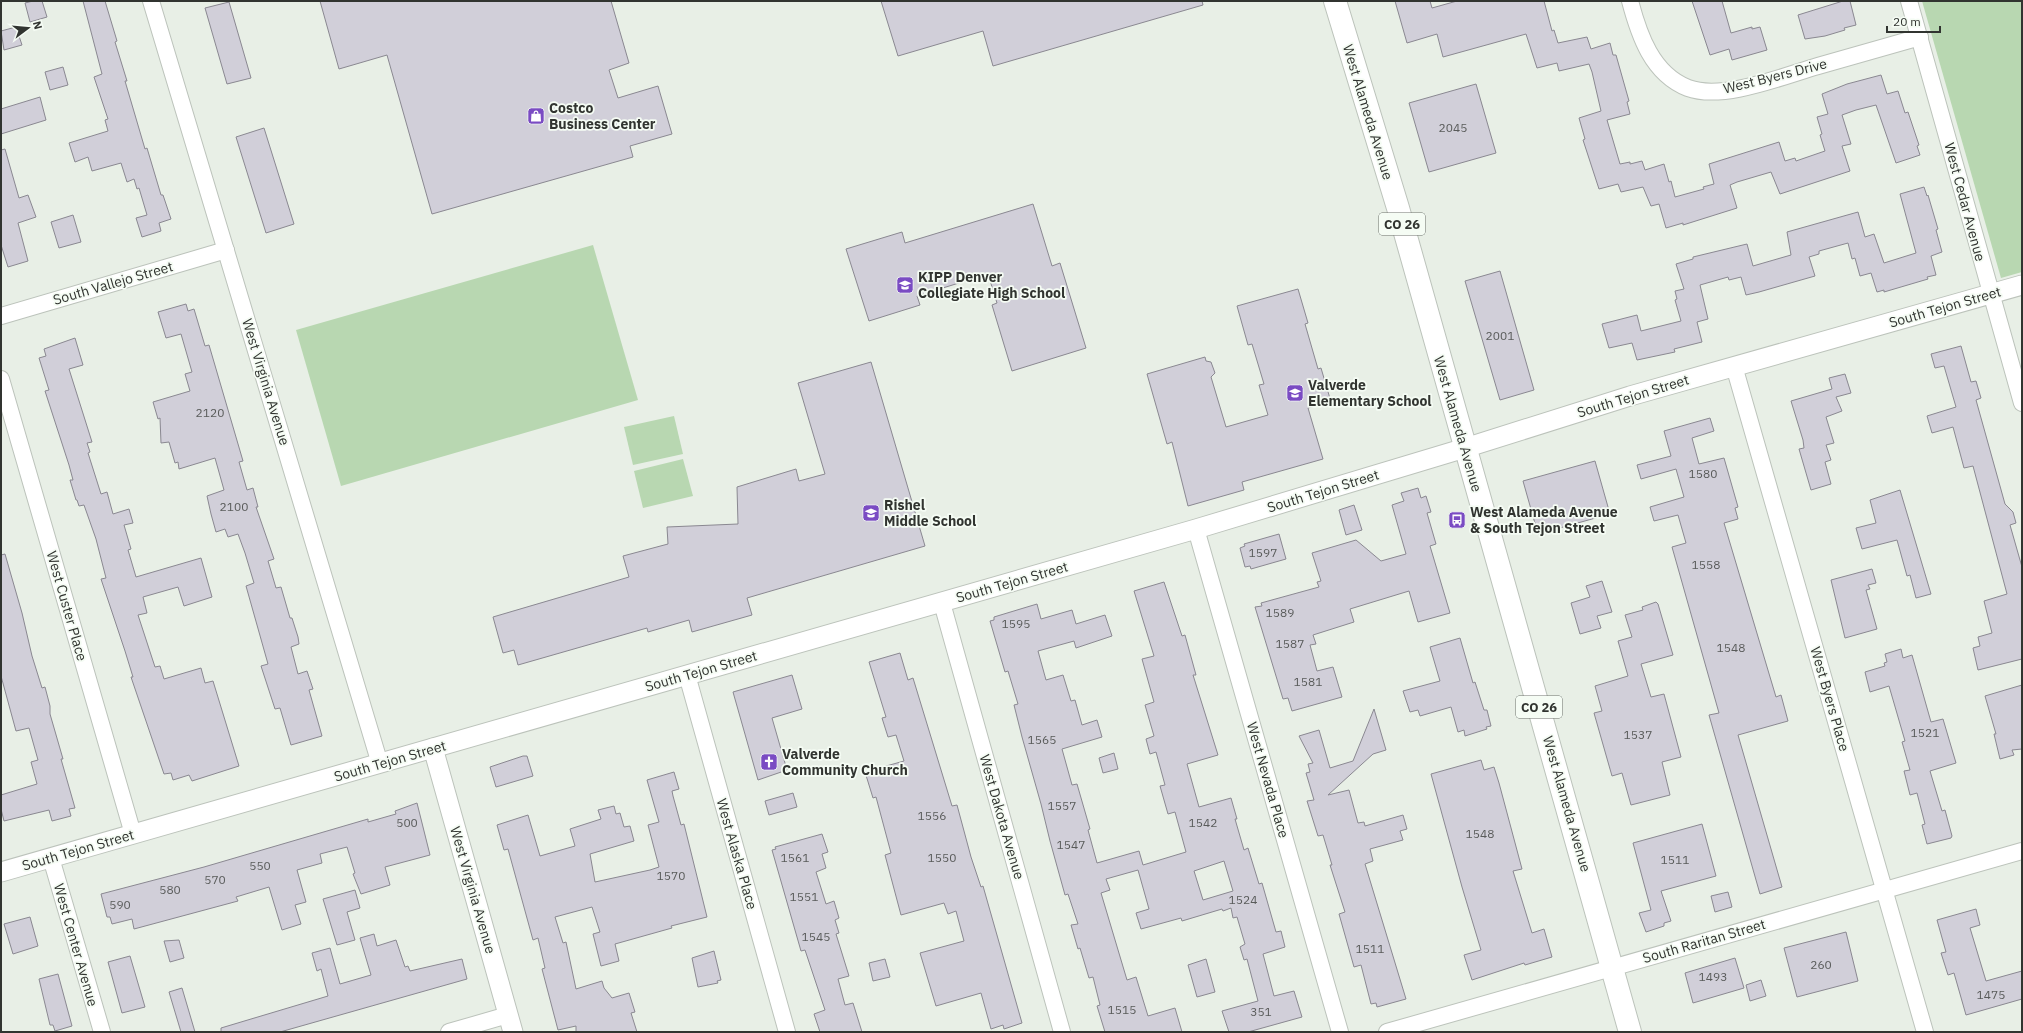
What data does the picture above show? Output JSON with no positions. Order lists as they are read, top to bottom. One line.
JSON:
{"streets":{"main road":["West Alameda Avenue","CO 26"],"street":["West Byers Drive","West Cedar Avenue","South Vallejo Street","South Tejon Street","West Virginia Avenue","West Custer Place","West Byers Place","West Nevada Place","West Dakota Avenue","West Alaska Place","South Raritan Street","West Center Avenue"]},"crossings":[["West Byers Drive","West Cedar Avenue"],["West Alameda Avenue","South Tejon Street"],["West Alameda Avenue","South Raritan Street"],["West Cedar Avenue","South Tejon Street"],["South Vallejo Street","West Virginia Avenue"],["South Tejon Street","West Virginia Avenue"],["South Tejon Street","West Custer Place"],["South Tejon Street","West Byers Place"],["South Tejon Street","West Nevada Place"],["South Tejon Street","West Dakota Avenue"],["South Tejon Street","West Alaska Place"],["South Tejon Street","West Center Avenue"],["West Byers Place","South Raritan Street"]],"places":{"shop":["Costco Business Center"],"school or university":["KIPP Denver Collegiate High School","Valverde Elementary School","Rishel Middle School"],"bus stop":["West Alameda Avenue & South Tejon Street"],"church":["Valverde Community Church"]},"house_numbers":["2045","2001","2120","1580","2100","1597","1558","1589","1595","1587","1548","1581","1521","1537","1565","1557","1556","500","1542","1548","1547","1561","1550","1511","550","1570","570","580","1551","1524","590","1545","1511","260","1493","1475","1515","351"],"scale_bar":"20 m","north":"right"}
